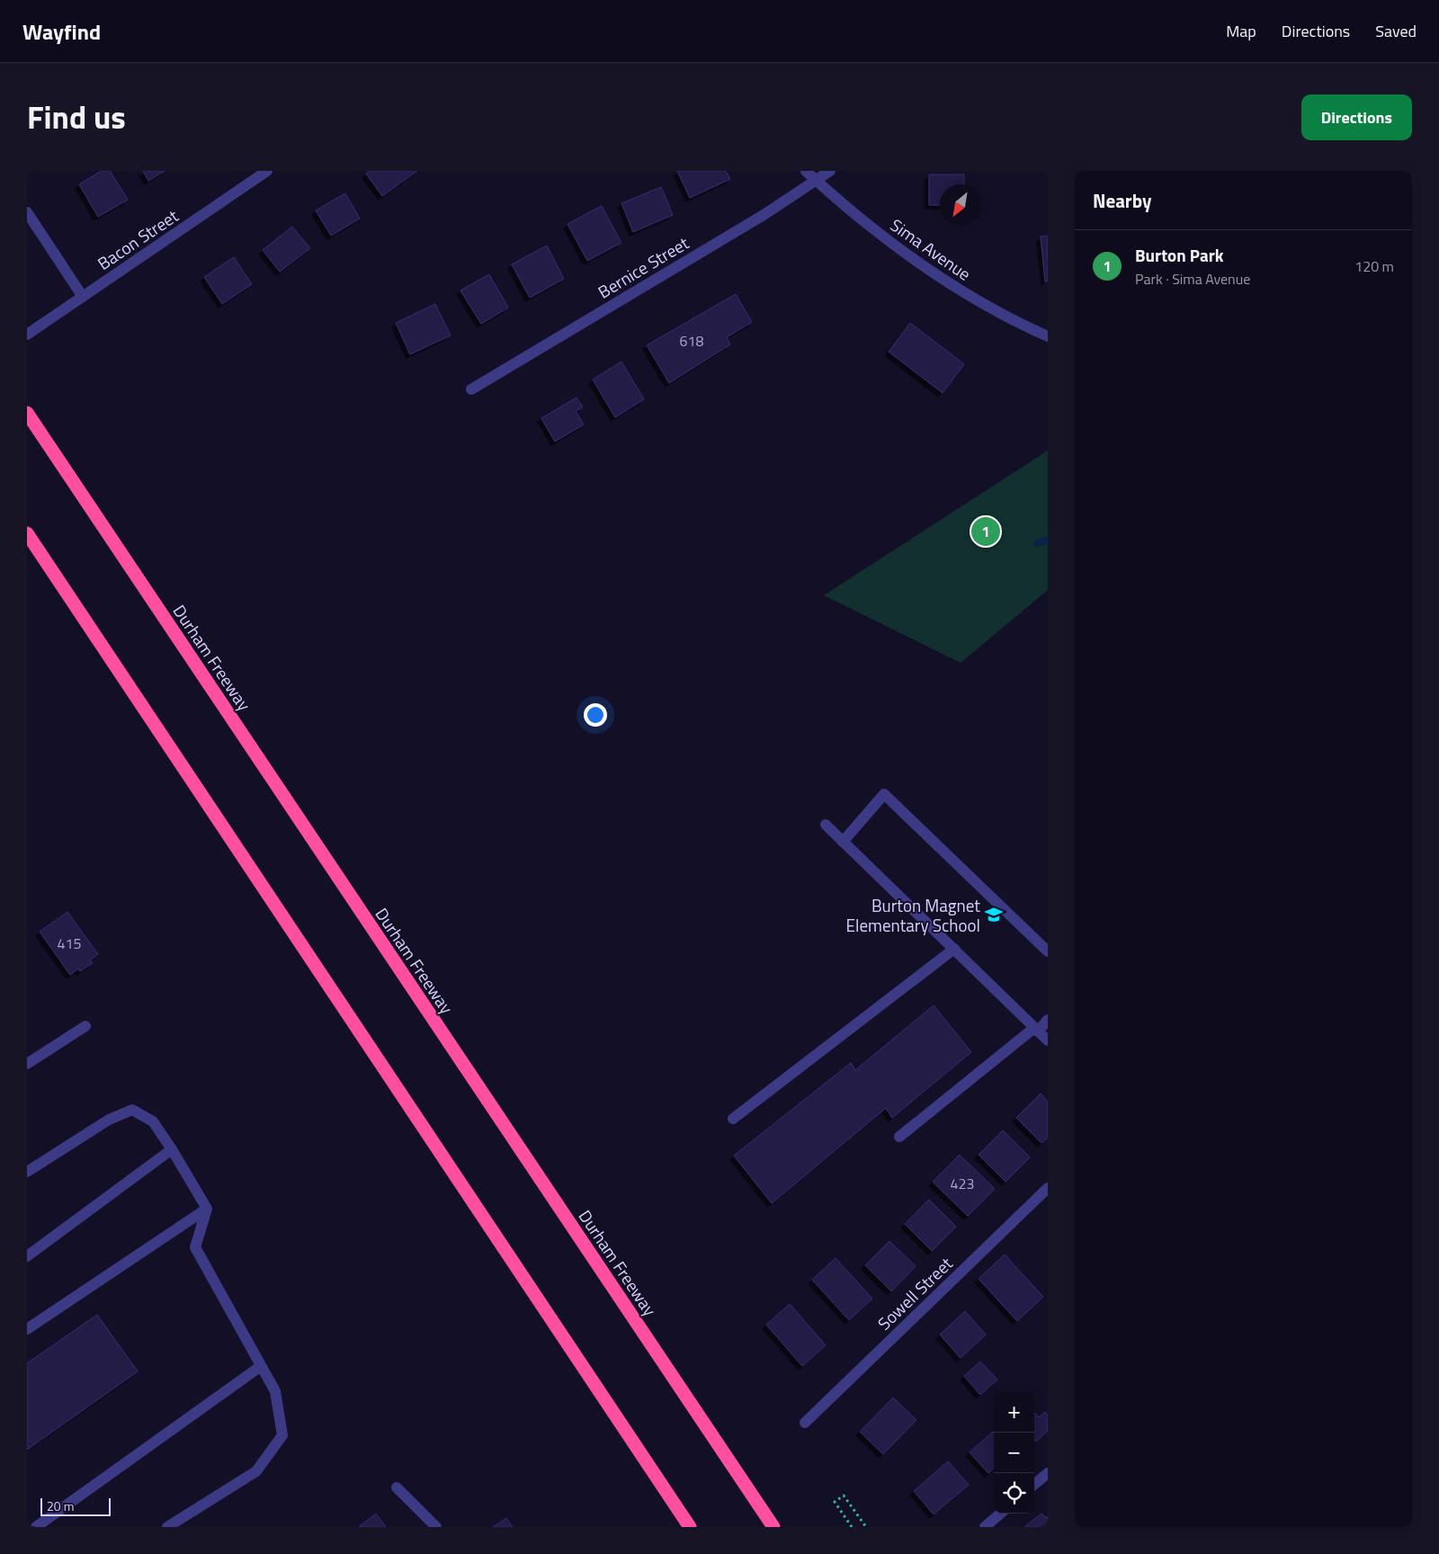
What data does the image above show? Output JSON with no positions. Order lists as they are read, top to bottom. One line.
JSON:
{"streets":{"highway":["Durham Freeway"],"street":["Bacon Street","Sima Avenue","Bernice Street","Sowell Street"]},"crossings":[["Sima Avenue","Bernice Street"]],"places":{"school or university":["Burton Magnet Elementary School"]},"house_numbers":["618","415","423"],"scale_bar":"20 m","north":"bottom left","page":{"header":"Wayfind","nav":["Map","Directions","Saved"],"title":"Find us","buttons":"Directions","heading":"Nearby","list":[{"mark":"1","name":"Burton Park","note":"Park · Sima Avenue","value":"120 m"}],"pins":"1","map_buttons":["+","−"],"scale":"20 m"}}
